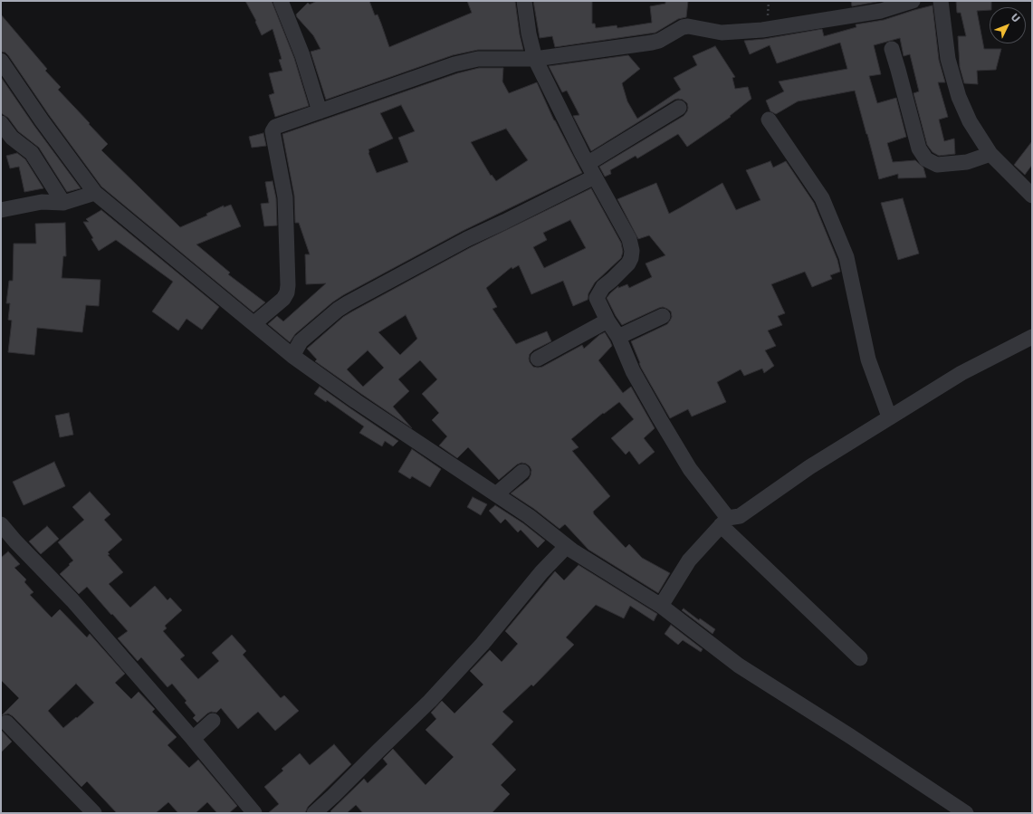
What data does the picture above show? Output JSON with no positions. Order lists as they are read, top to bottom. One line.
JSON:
{"north":"top right"}
